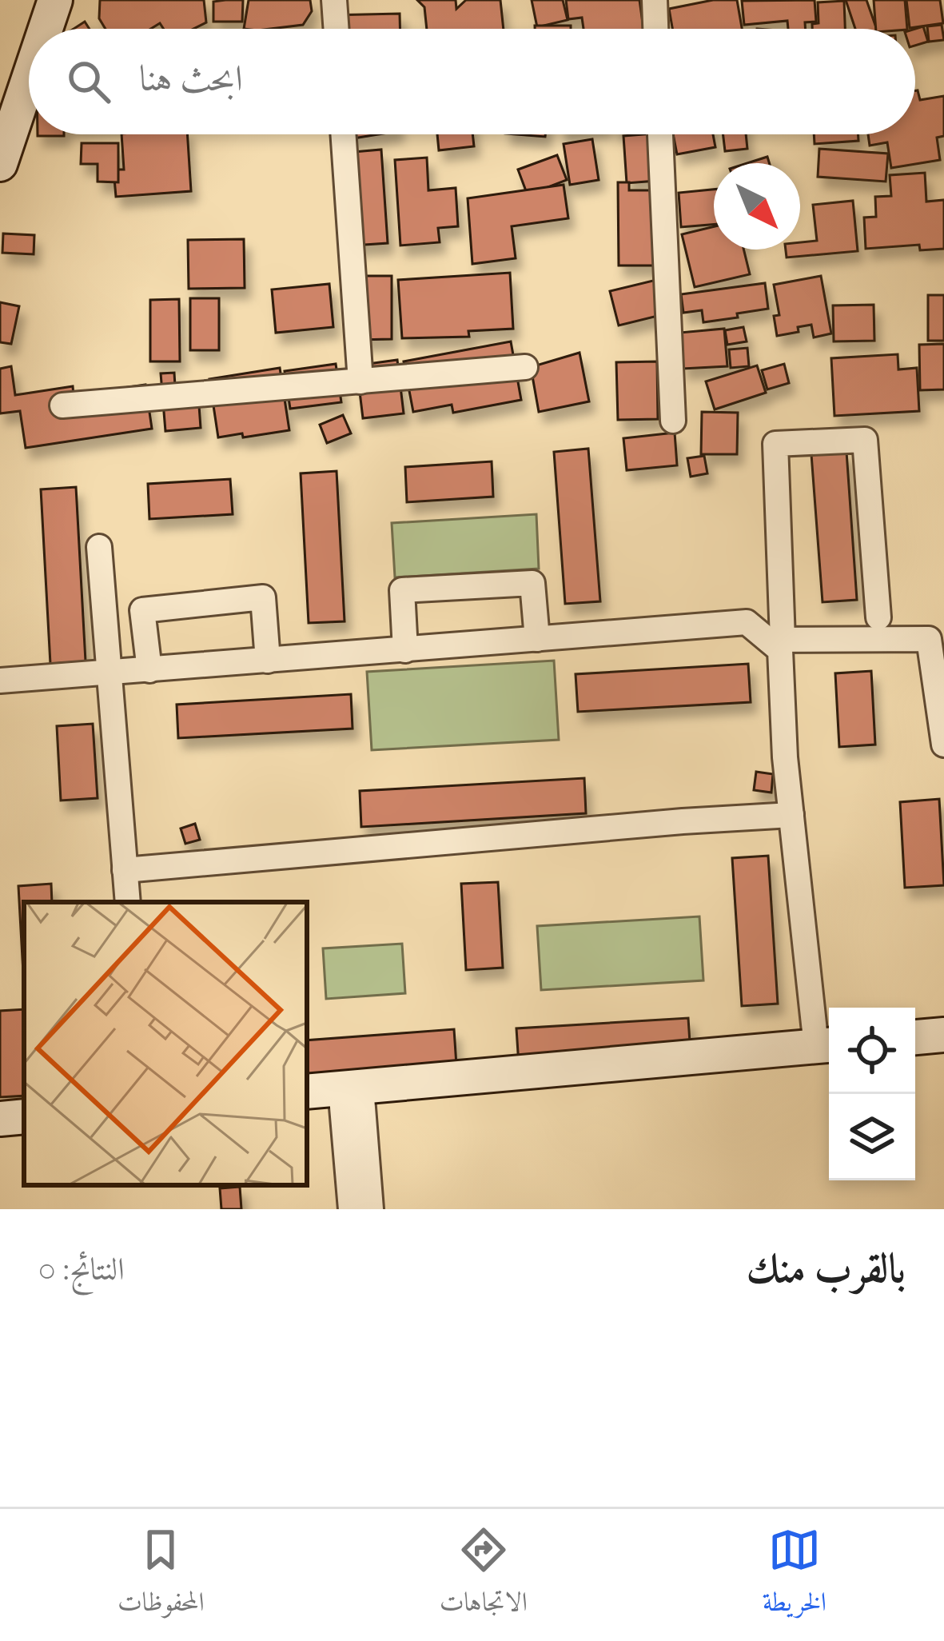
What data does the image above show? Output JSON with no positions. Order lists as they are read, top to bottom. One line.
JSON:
{"north":"bottom right","page":{"search":"ابحث هنا","heading":["بالقرب منك","النتائج: 0"],"nav":["الخريطة","الاتجاهات","المحفوظات"]}}
